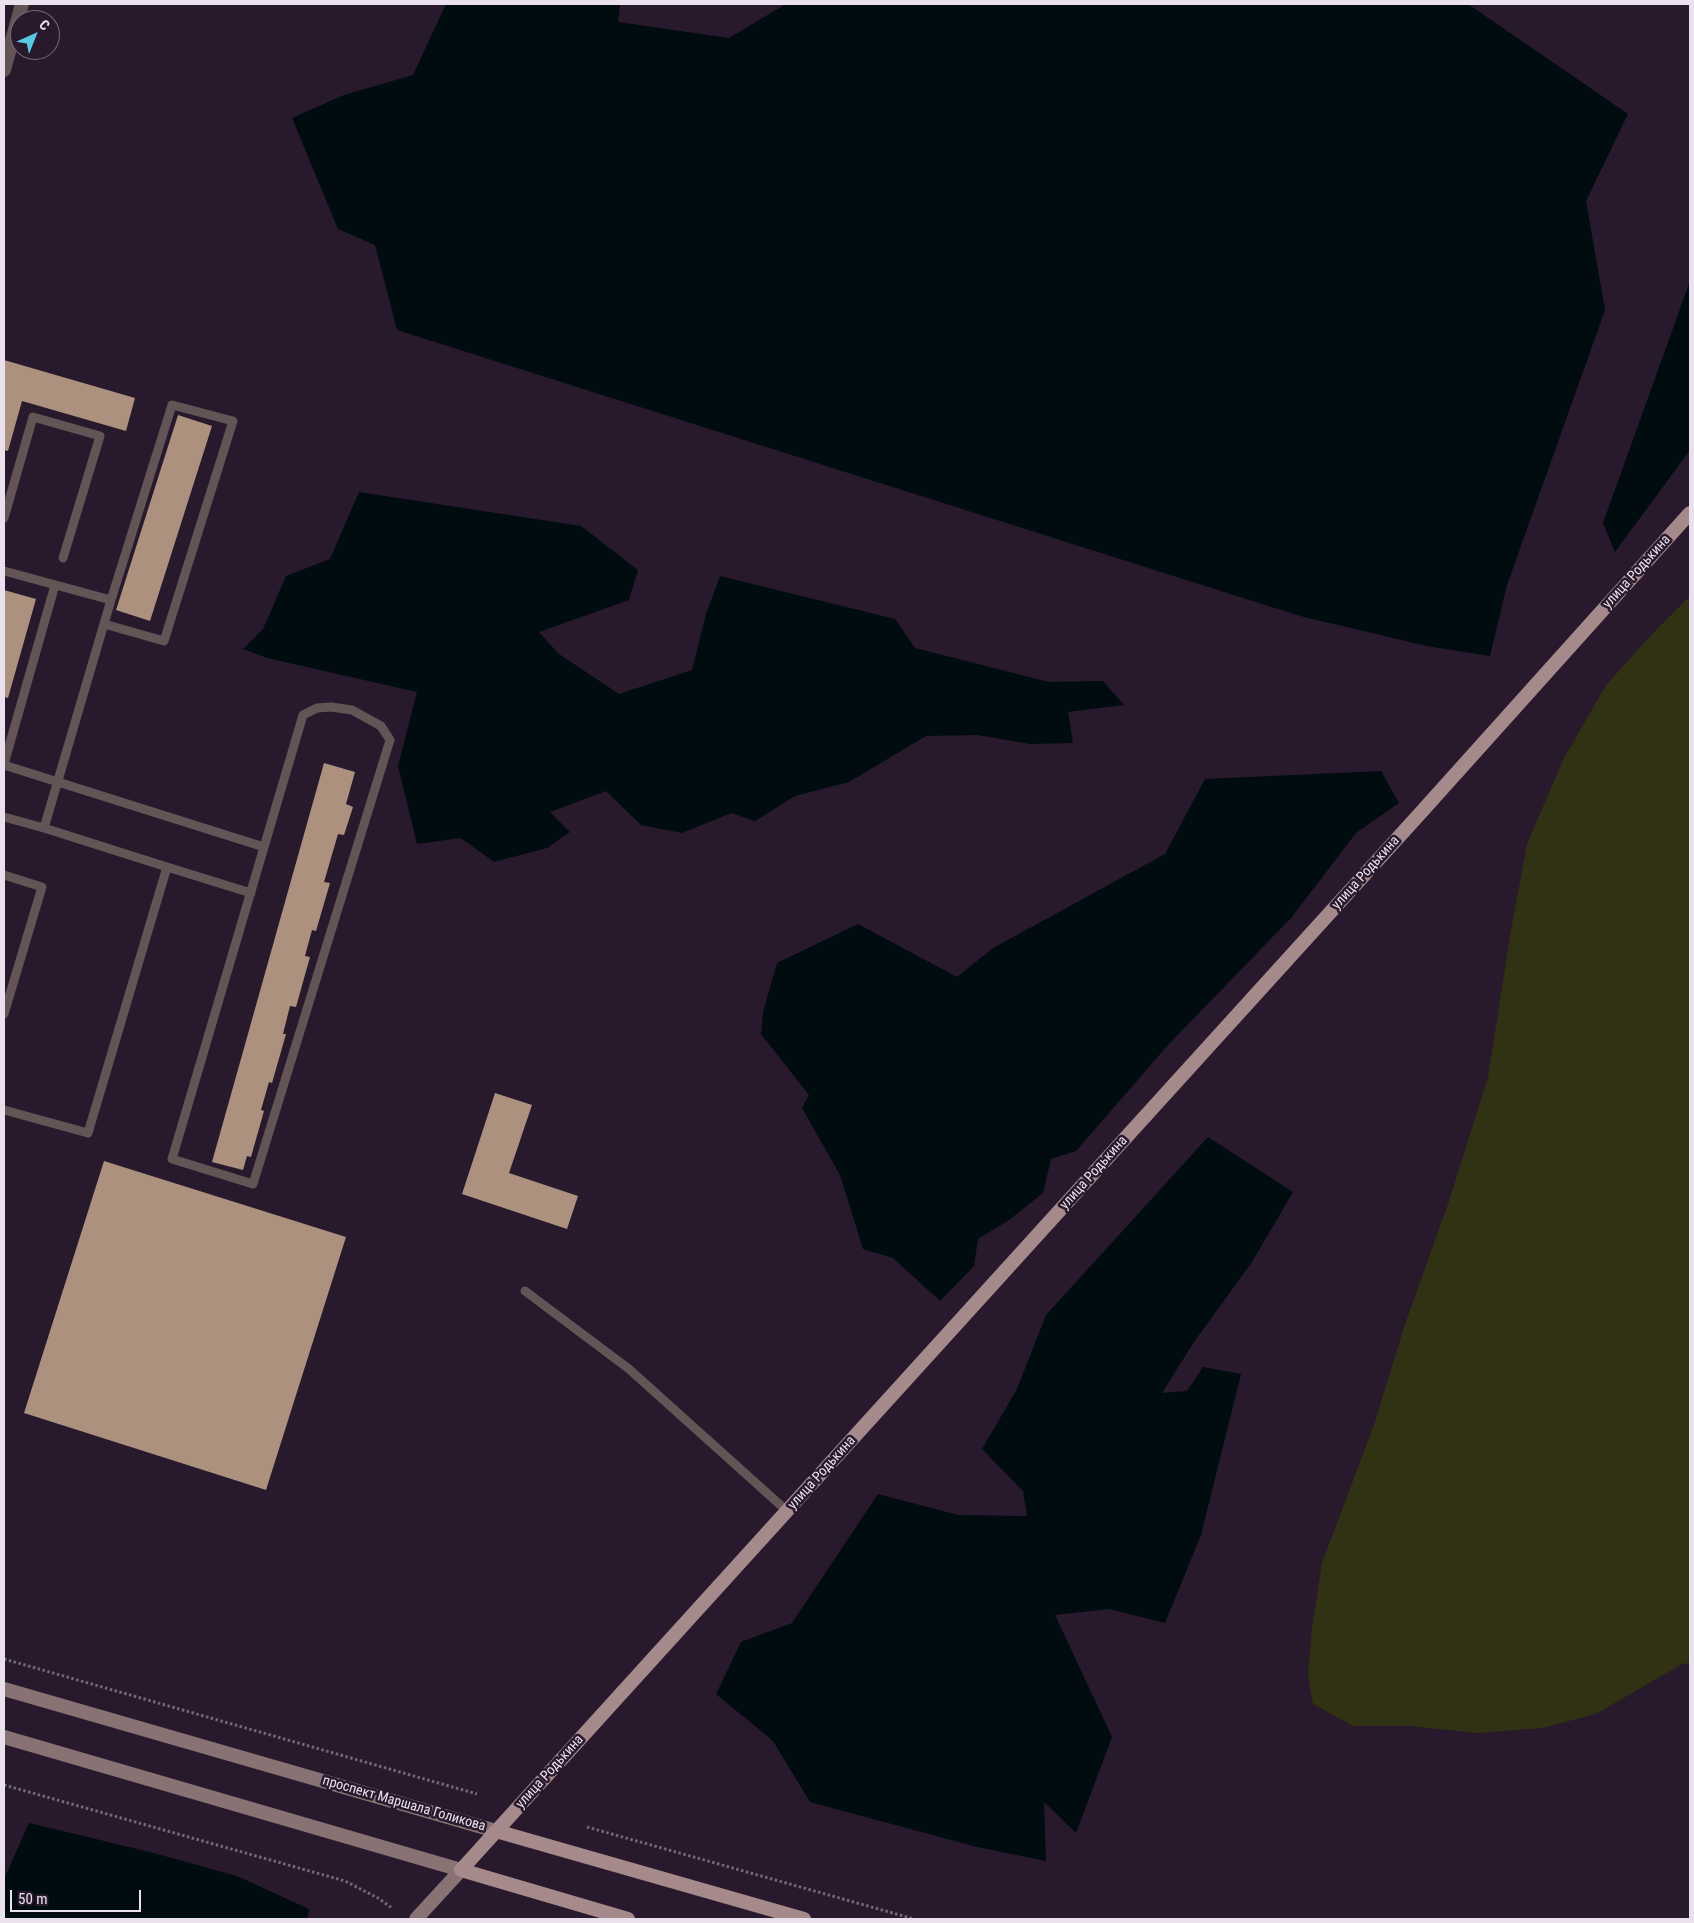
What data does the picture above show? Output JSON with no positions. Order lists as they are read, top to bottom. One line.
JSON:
{"streets":{"main road":["улица Родькина","проспект Маршала Голикова"]},"crossings":[["улица Родькина","проспект Маршала Голикова"]],"scale_bar":"50 m","north":"top right"}
